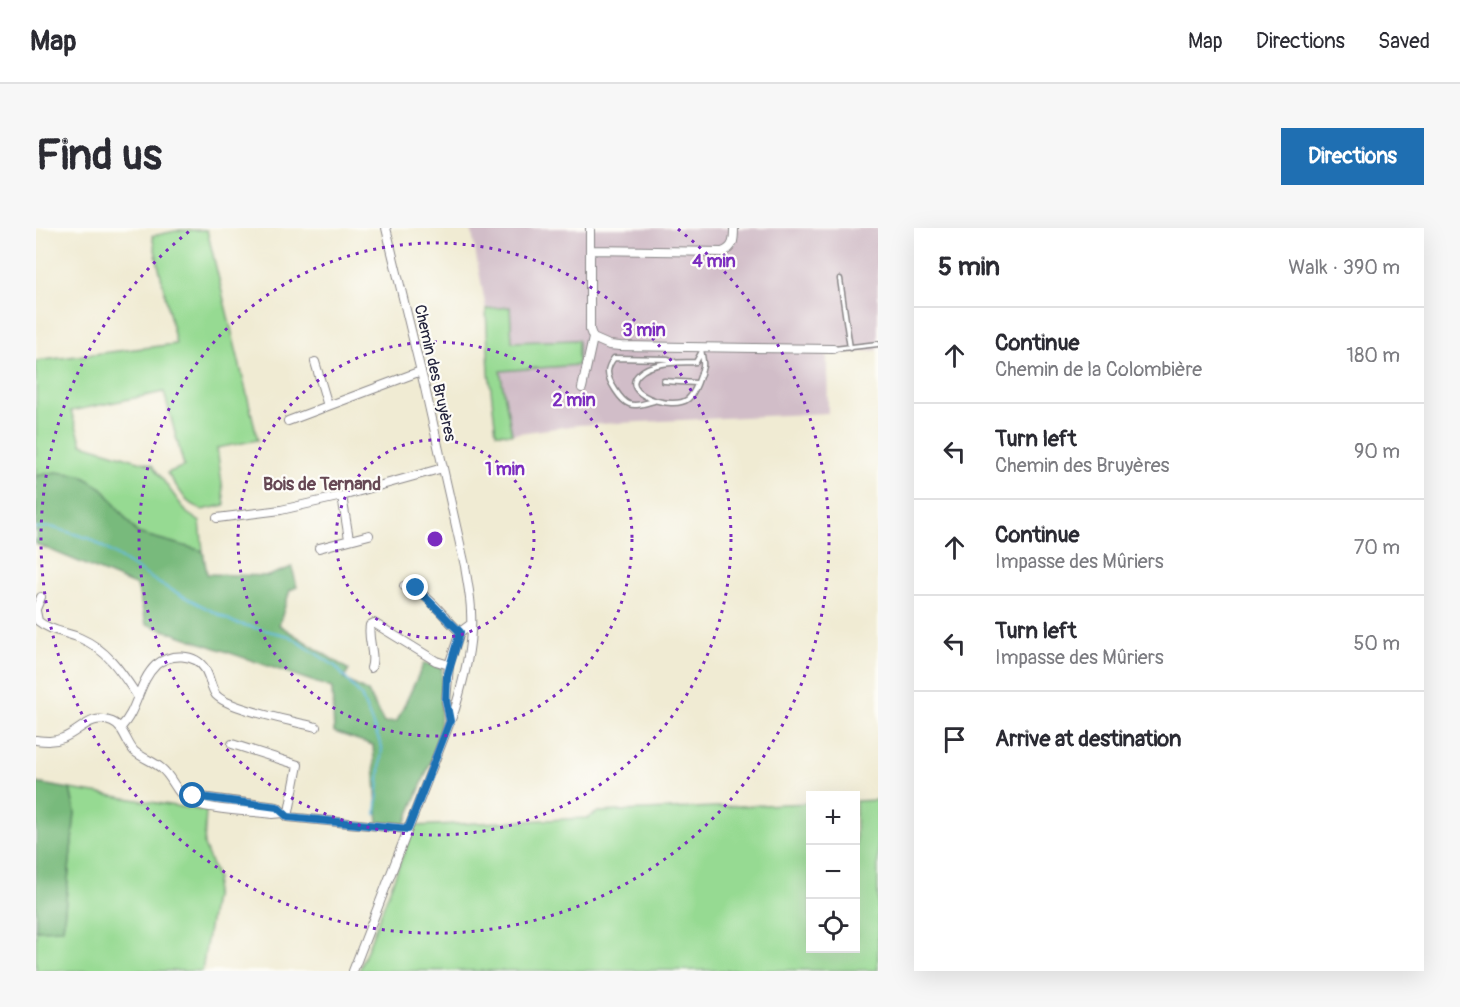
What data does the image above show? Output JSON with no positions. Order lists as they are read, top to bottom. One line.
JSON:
{"streets":{"street":["Chemin des Bruyères"]},"districts":["Bois de Ternand"],"page":{"header":"Map","nav":["Map","Directions","Saved"],"buttons":"Directions","title":"Find us","heading":["5 min","Walk · 390 m"],"list":[["Continue","Chemin de la Colombière","180 m"],["Turn left","Chemin des Bruyères","90 m"],["Continue","Impasse des Mûriers","70 m"],["Turn left","Impasse des Mûriers","50 m"],"Arrive at destination"],"map_buttons":["+","−"]},"rings":["4 min","3 min","2 min","1 min"]}
